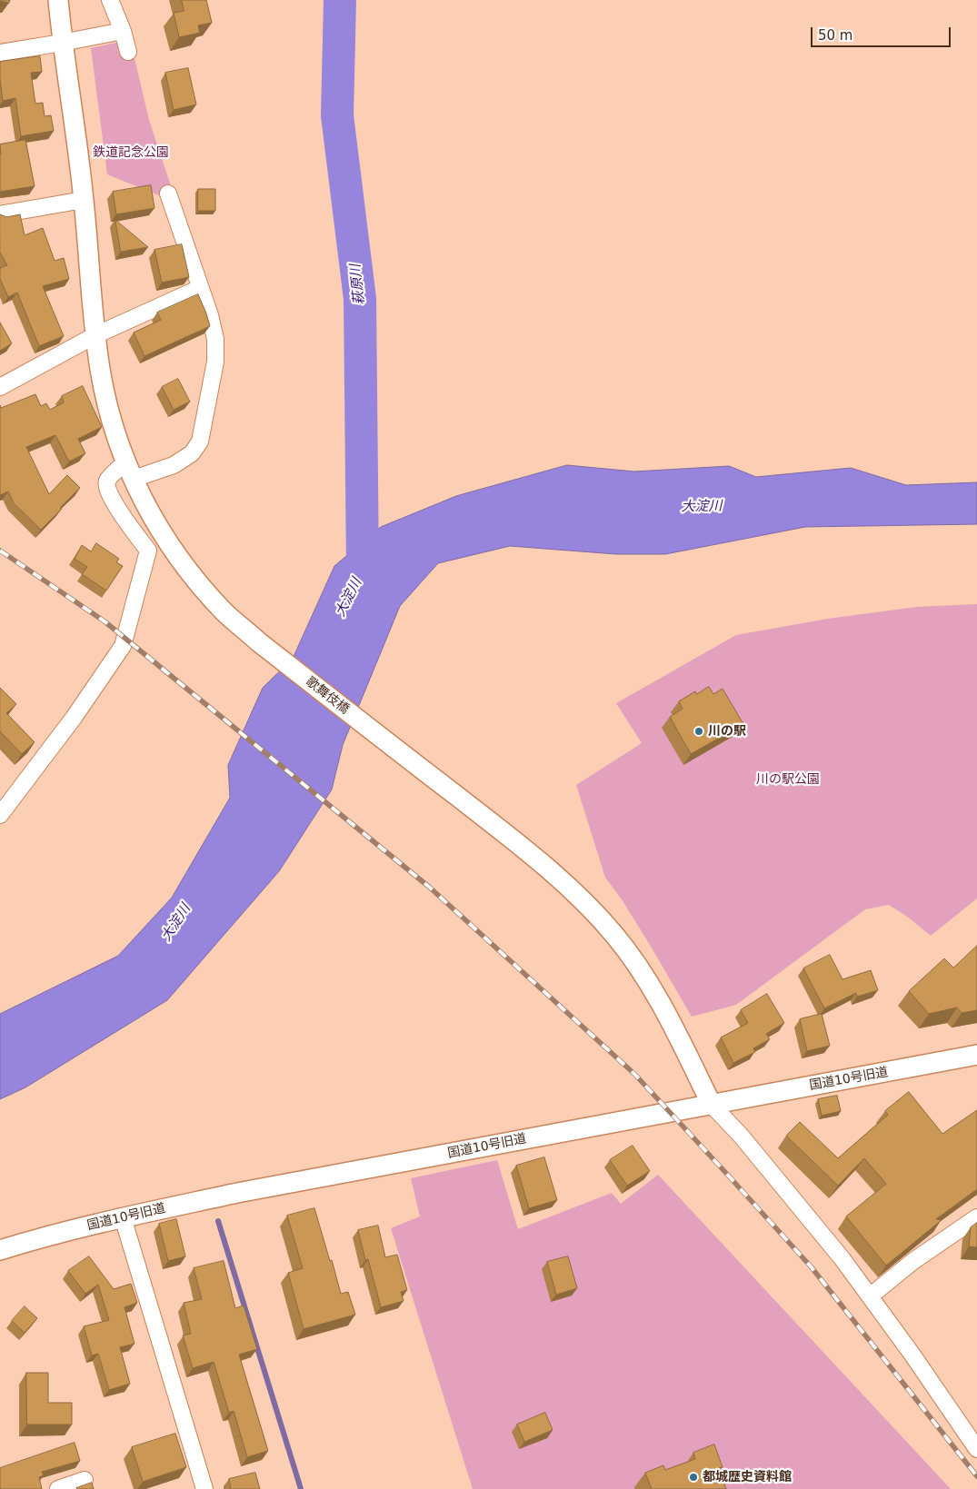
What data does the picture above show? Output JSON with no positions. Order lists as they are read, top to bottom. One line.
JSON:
{"streets":{"street":["歌舞伎橋","国道10号旧道"]},"crossings":[["歌舞伎橋","国道10号旧道"]],"water":["萩原川","大淀川"],"parks":["鉄道記念公園","川の駅公園"],"places":["川の駅","都城歴史資料館"],"scale_bar":"50 m"}
